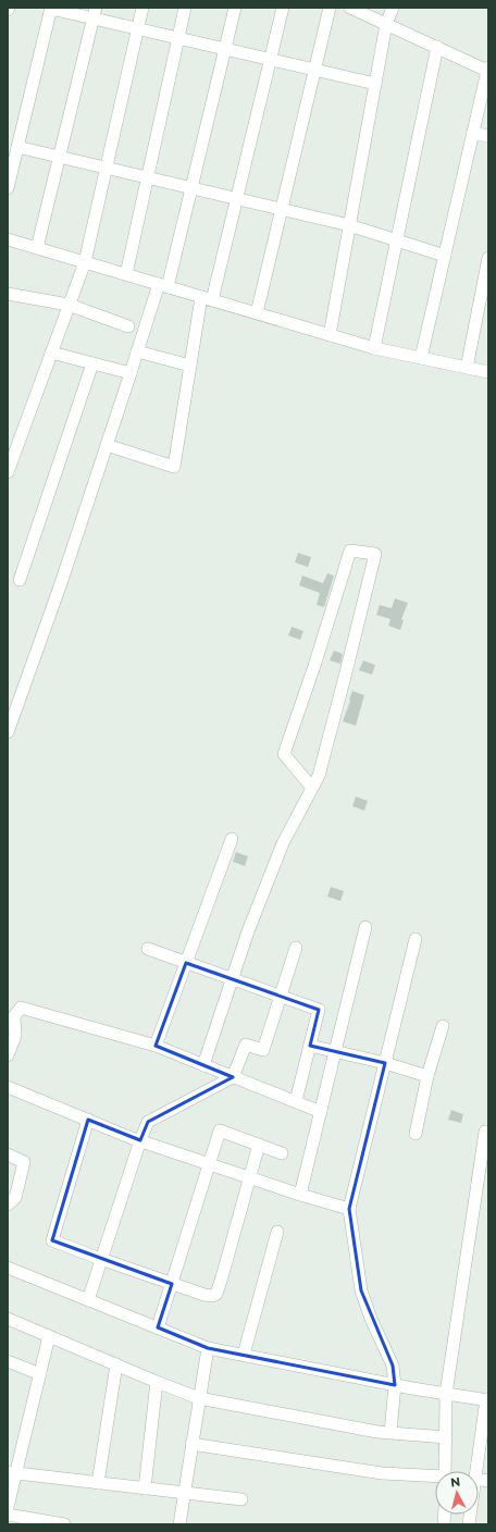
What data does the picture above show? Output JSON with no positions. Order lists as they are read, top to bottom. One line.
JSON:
{"north":"top"}
